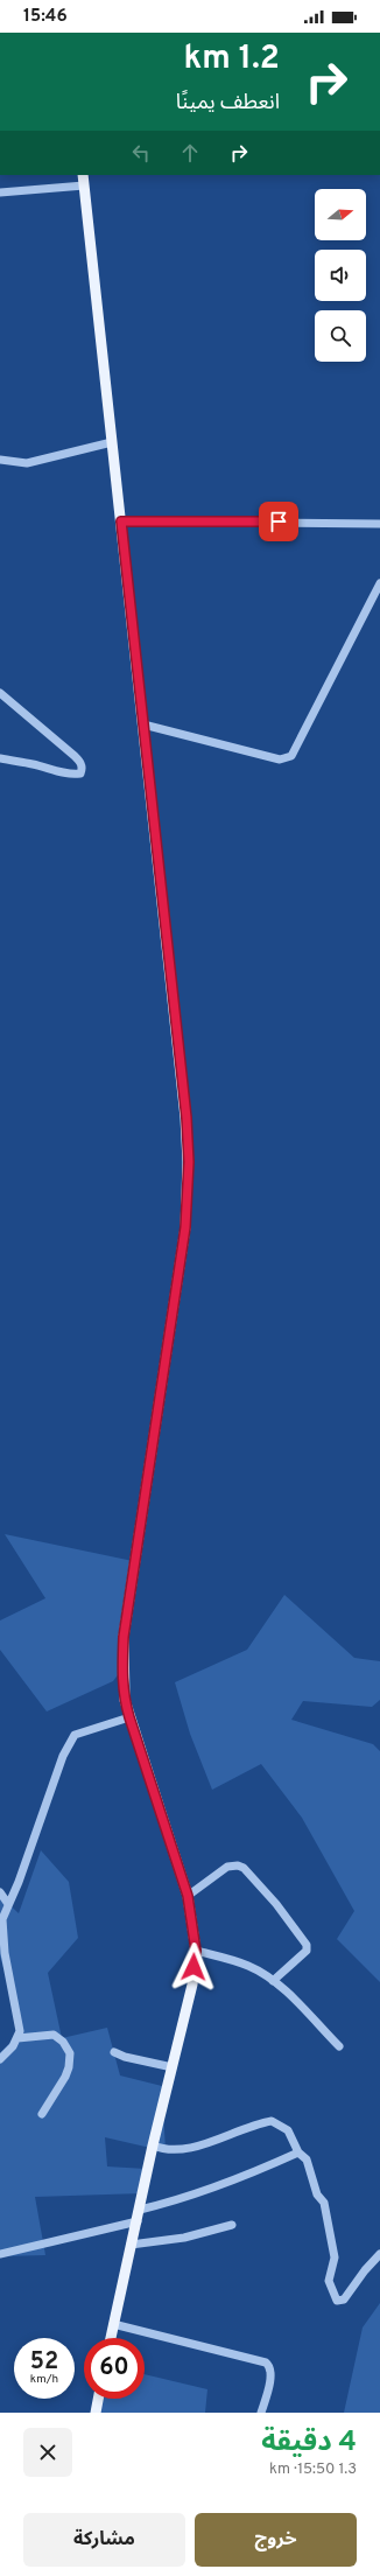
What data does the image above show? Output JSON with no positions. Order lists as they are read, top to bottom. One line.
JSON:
{"north":"right","page":{"status":"15:46","turn":["1.2 km","انعطف يمينًا"],"speed":"52 km/h","limit":"60","heading":["4 دقيقة","1.3 km · 15:50"],"buttons":["خروج","مشاركة"]}}
